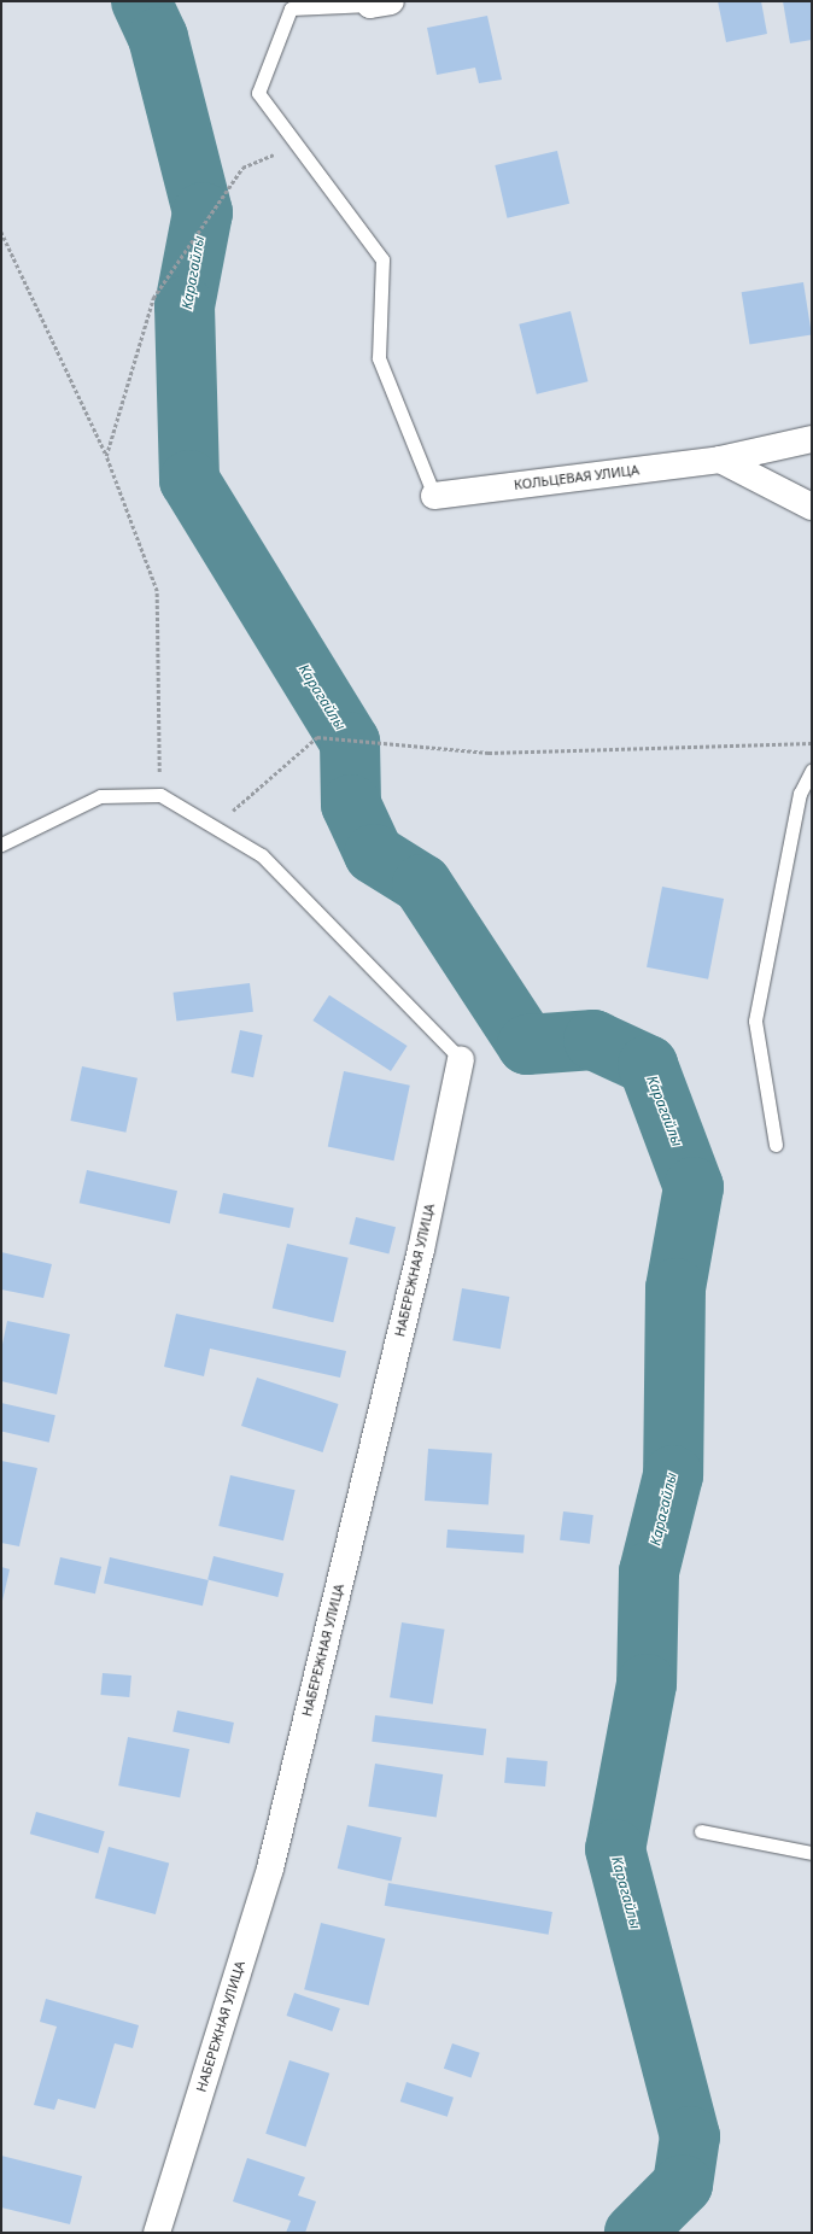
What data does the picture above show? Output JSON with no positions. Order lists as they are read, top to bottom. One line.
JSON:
{"streets":{"street":["КОЛЬЦЕВАЯ УЛИЦА","НАБЕРЕЖНАЯ УЛИЦА"]},"water":["Карагайлы"]}
